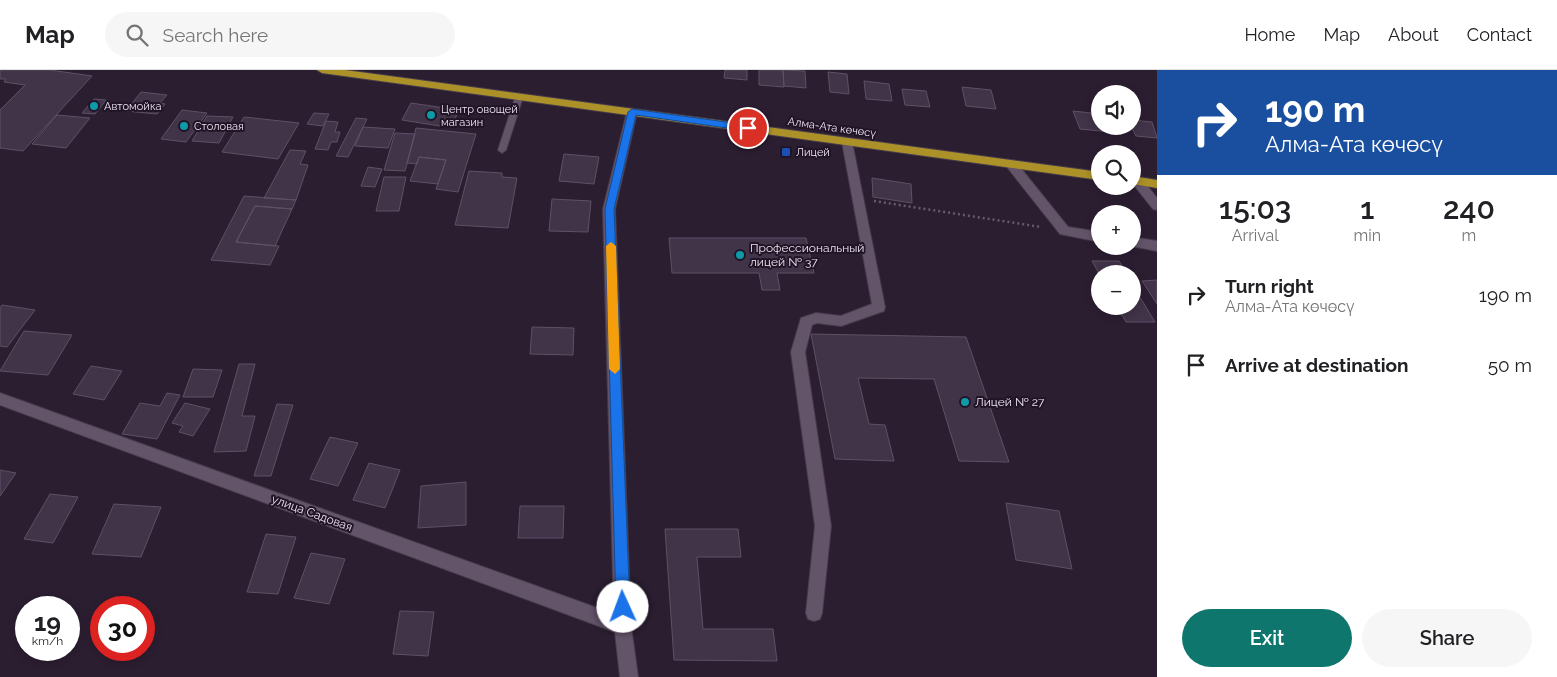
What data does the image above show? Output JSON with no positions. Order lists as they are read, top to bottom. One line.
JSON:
{"streets":{"highway":["Алма-Ата көчөсү"],"street":["улица Садовая"]},"places":{"other":["Автомойка","Центр овощей магазин","Столовая","Профессиональный лицей № 37","Лицей № 27"],"transit":["Лицей"]},"page":{"header":"Map","search":"Search here","nav":["Home","Map","About","Contact"],"turn":["190 m","Алма-Ата көчөсү"],"map_buttons":["+","−"],"eta":["15:03","Arrival","1","min","240","m"],"list":[{"name":"Turn right","note":"Алма-Ата көчөсү","value":"190 m"},{"name":"Arrive at destination","value":"50 m"}],"speed":"19 km/h","limit":"30","buttons":["Exit","Share"]}}
